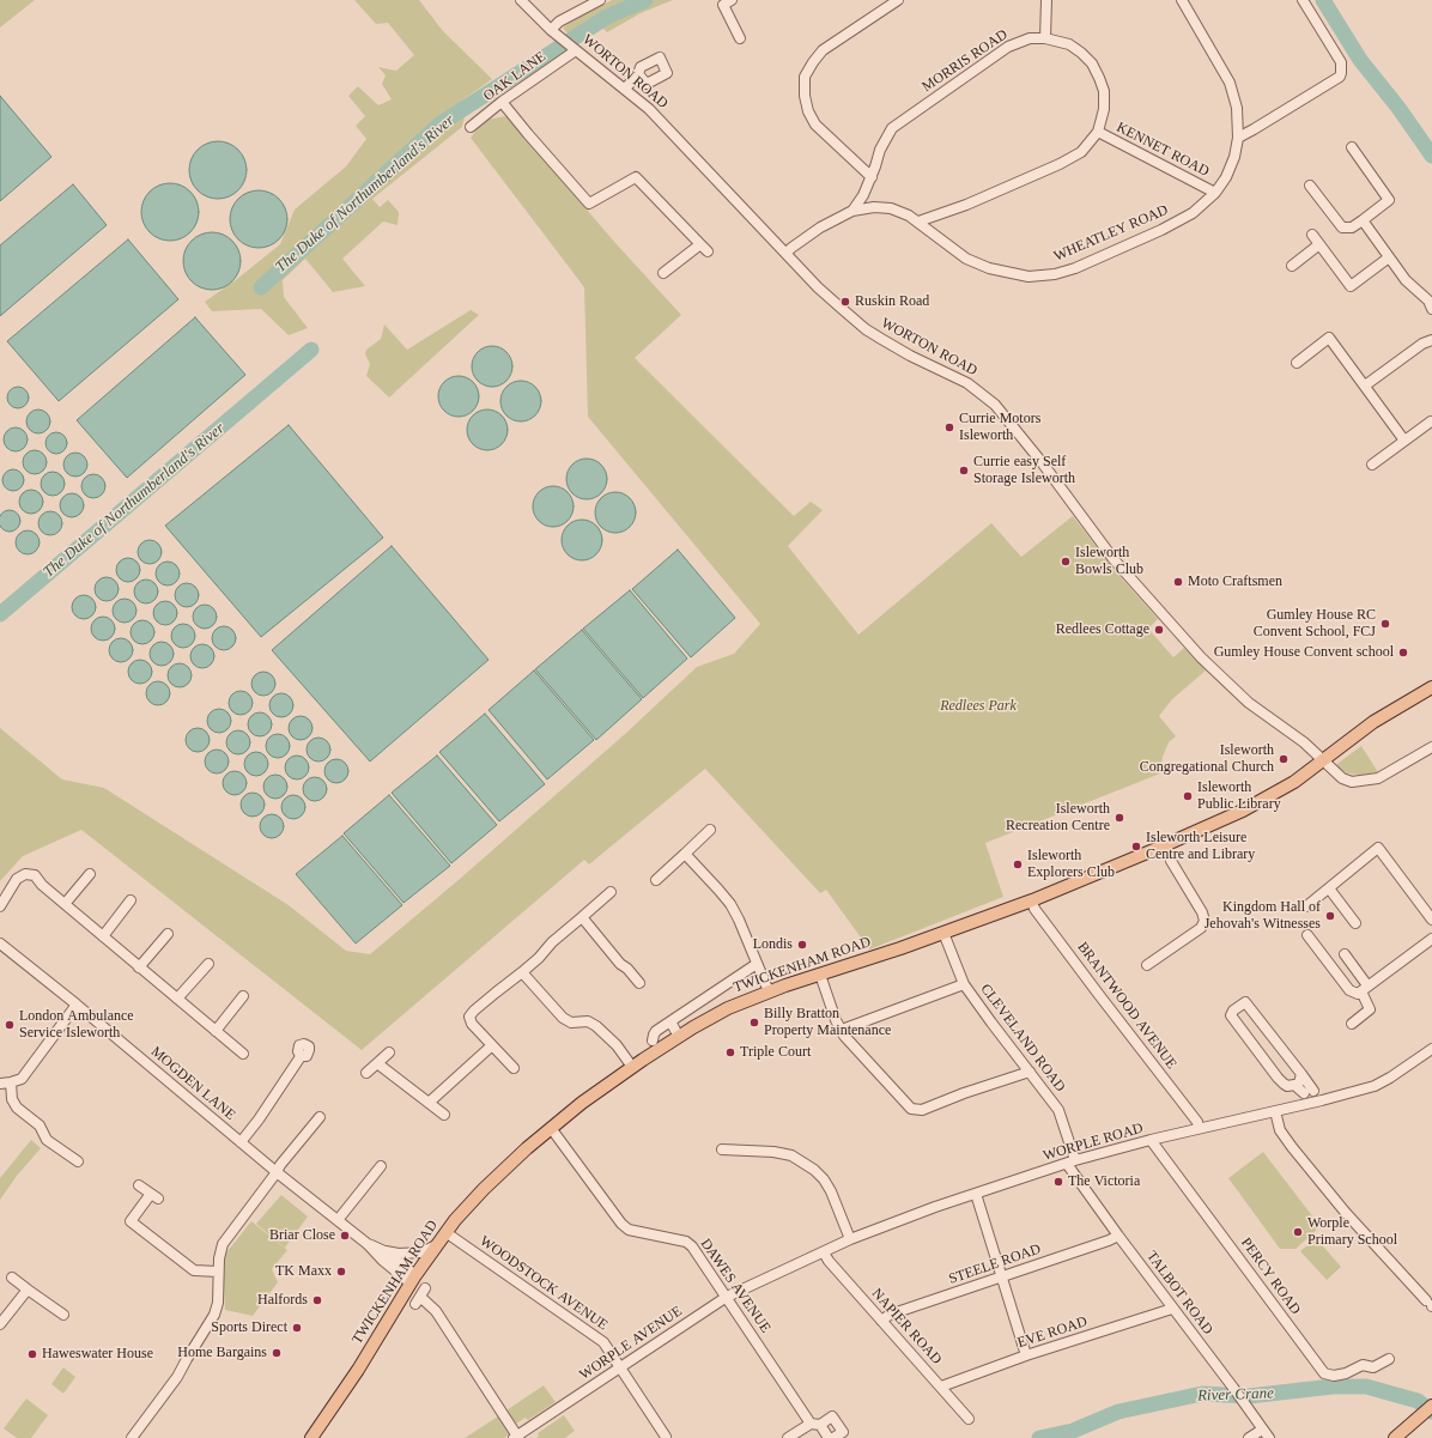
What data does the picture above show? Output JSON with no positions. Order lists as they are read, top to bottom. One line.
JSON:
{"streets":{"main road":["TWICKENHAM ROAD"],"street":["MORRIS ROAD","WORTON ROAD","OAK LANE","KENNET ROAD","WHEATLEY ROAD","BRANTWOOD AVENUE","CLEVELAND ROAD","MOGDEN LANE","WORPLE ROAD","STEELE ROAD","PERCY ROAD","WOODSTOCK AVENUE","DAWES AVENUE","TALBOT ROAD","NAPIER ROAD","EVE ROAD","WORPLE AVENUE"]},"crossings":[["MORRIS ROAD","KENNET ROAD"],["MORRIS ROAD","WHEATLEY ROAD"],["WORTON ROAD","OAK LANE"],["WORTON ROAD","TWICKENHAM ROAD"],["KENNET ROAD","WHEATLEY ROAD"],["TWICKENHAM ROAD","BRANTWOOD AVENUE"],["TWICKENHAM ROAD","CLEVELAND ROAD"],["TWICKENHAM ROAD","MOGDEN LANE"],["TWICKENHAM ROAD","WOODSTOCK AVENUE"],["TWICKENHAM ROAD","DAWES AVENUE"],["BRANTWOOD AVENUE","WORPLE ROAD"],["CLEVELAND ROAD","WORPLE ROAD"],["CLEVELAND ROAD","TALBOT ROAD"],["WORPLE ROAD","PERCY ROAD"],["WORPLE ROAD","TALBOT ROAD"],["WORPLE ROAD","NAPIER ROAD"],["WORPLE ROAD","WORPLE AVENUE"],["STEELE ROAD","TALBOT ROAD"],["STEELE ROAD","NAPIER ROAD"],["WOODSTOCK AVENUE","WORPLE AVENUE"],["DAWES AVENUE","WORPLE AVENUE"],["TALBOT ROAD","EVE ROAD"],["NAPIER ROAD","EVE ROAD"]],"water":["The Duke of Northumberland's River","River Crane"],"parks":["Redlees Park"],"places":["Ruskin Road","Currie Motors Isleworth","Currie easy Self Storage Isleworth","Isleworth Bowls Club","Moto Craftsmen","Gumley House RC Convent School, FCJ","Redlees Cottage","Gumley House Convent school","Isleworth Congregational Church","Isleworth Public Library","Isleworth Recreation Centre","Isleworth Leisure Centre and Library","Isleworth Explorers Club","Kingdom Hall of Jehovah's Witnesses","Londis","Billy Bratton Property Maintenance","London Ambulance Service Isleworth","Triple Court","The Victoria","Worple Primary School","Briar Close","TK Maxx","Halfords","Sports Direct","Home Bargains","Haweswater House"]}
